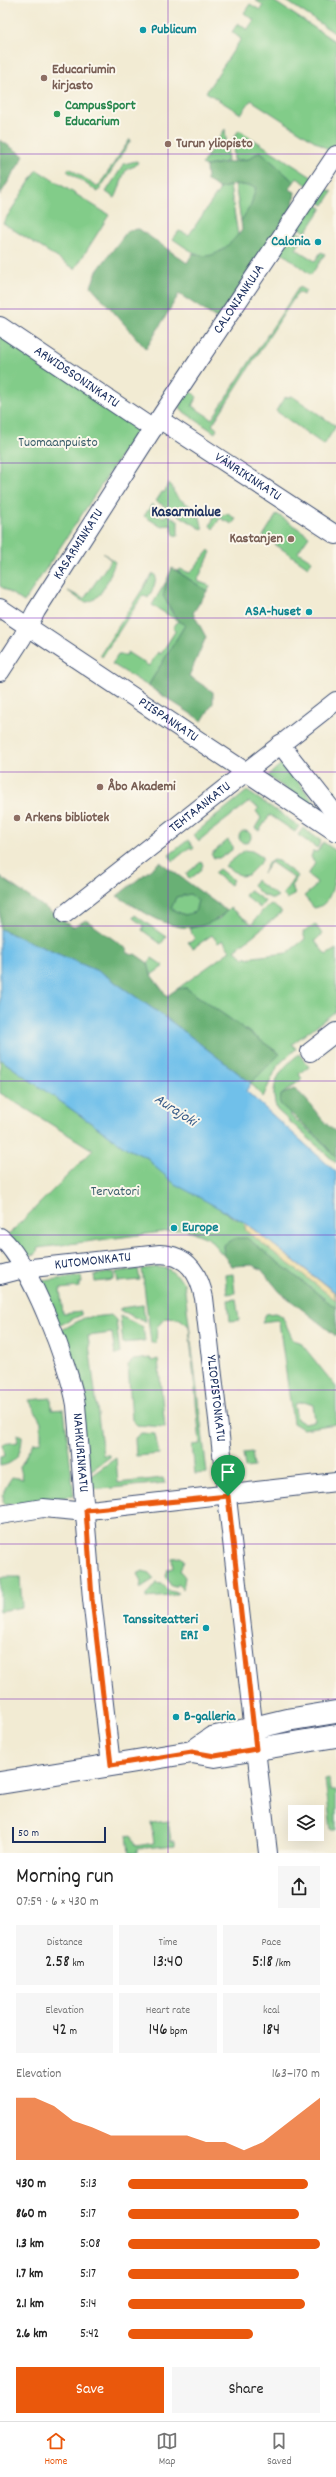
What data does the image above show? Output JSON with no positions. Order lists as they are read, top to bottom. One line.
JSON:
{"streets":{"street":["CALONIANKUJA","ARWIDSSONINKATU","VÄNRIKINKATU","KASARMINKATU","PIISPANKATU","TEHTAANKATU","KUTOMONKATU","YLIOPISTONKATU","NAHKURINKATU"]},"crossings":[["CALONIANKUJA","ARWIDSSONINKATU"],["CALONIANKUJA","VÄNRIKINKATU"],["CALONIANKUJA","KASARMINKATU"],["ARWIDSSONINKATU","VÄNRIKINKATU"],["ARWIDSSONINKATU","KASARMINKATU"],["VÄNRIKINKATU","KASARMINKATU"],["KASARMINKATU","PIISPANKATU"],["PIISPANKATU","TEHTAANKATU"],["KUTOMONKATU","YLIOPISTONKATU"],["KUTOMONKATU","NAHKURINKATU"]],"districts":["Kasarmialue"],"water":["Aurajoki"],"parks":["Tuomaanpuisto","Tervatori"],"places":["Publicum","Educariumin kirjasto","CampusSport Educarium","Turun yliopisto","Calonia","Kastanjen","ASA-huset","Åbo Akademi","Arkens bibliotek","Europe","Tanssiteatteri ERI","B-galleria"],"scale_bar":"50 m","page":{"scale":"50 m","heading":["Morning run","07:59 · 6 × 430 m"],"stats":[["Distance","2.58 km"],["Time","13:40"],["Pace","5:18 /km"],["Elevation","42 m"],["Heart rate","146 bpm"],["kcal","184"]],"chart":["Elevation","163–170 m"],"list":[{"name":"430 m","note":"5:13"},{"name":"860 m","note":"5:17"},{"name":"1.3 km","note":"5:08"},{"name":"1.7 km","note":"5:17"},{"name":"2.1 km","note":"5:14"},{"name":"2.6 km","note":"5:42"}],"buttons":["Save","Share"],"tabs":["Home","Map","Saved"]}}
